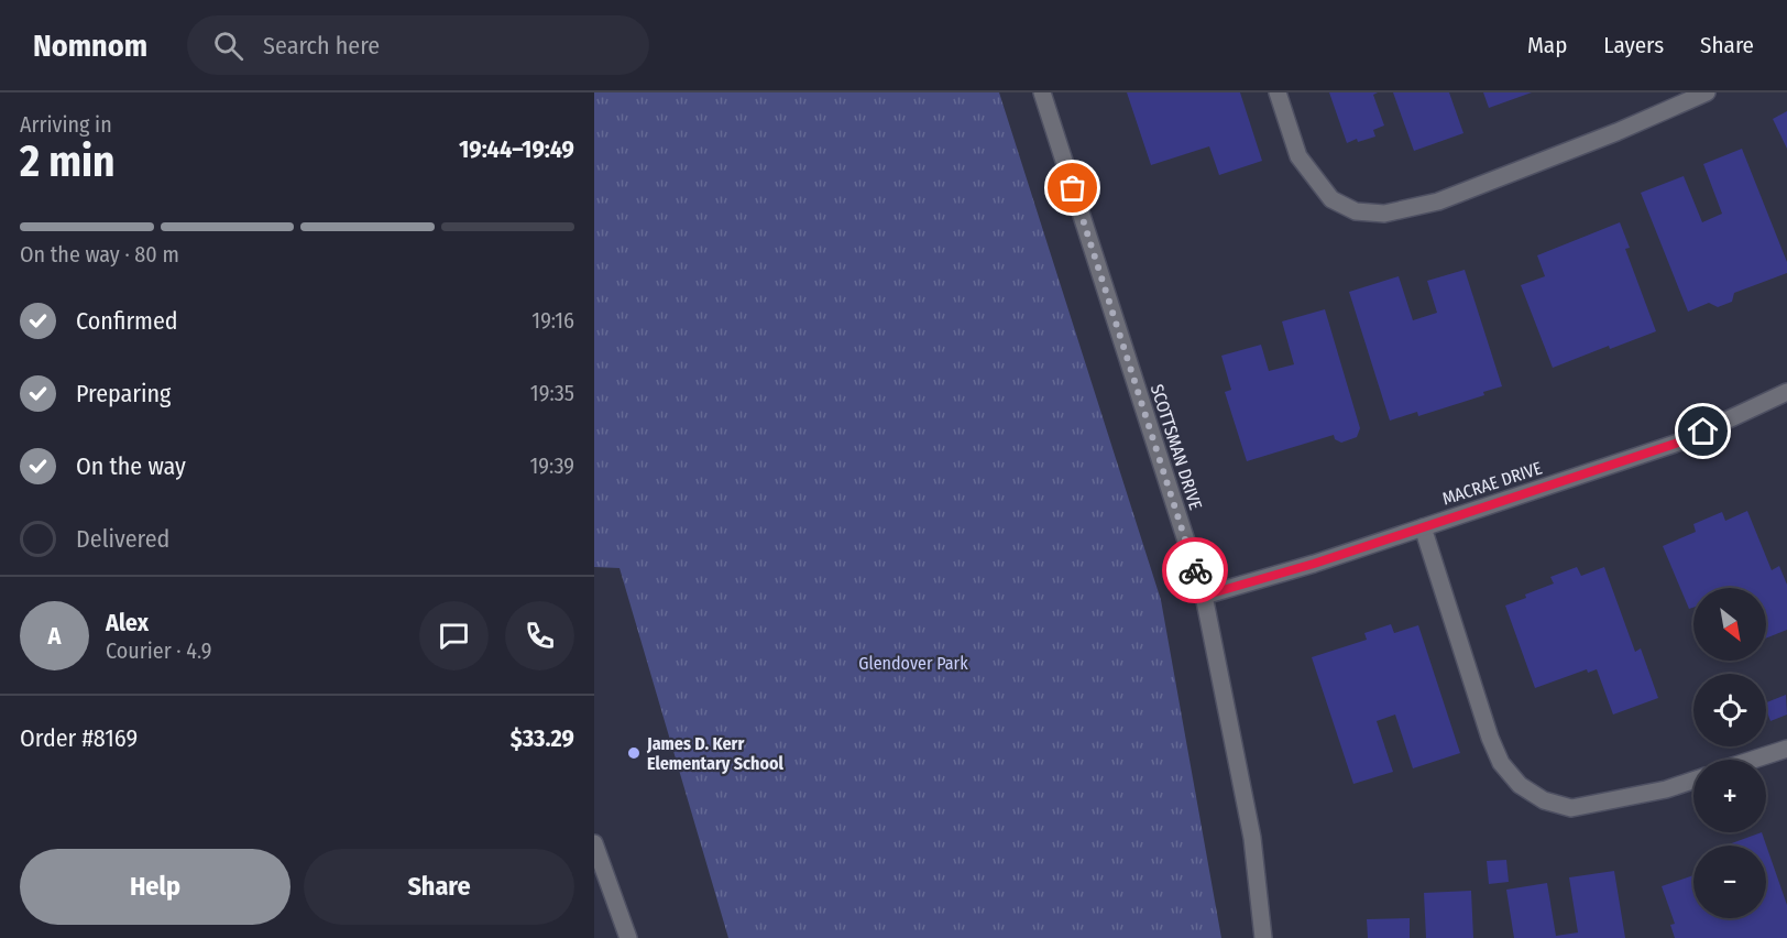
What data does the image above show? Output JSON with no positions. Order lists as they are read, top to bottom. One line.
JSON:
{"streets":{"street":["SCOTTSMAN DRIVE","MACRAE DRIVE"]},"crossings":[["SCOTTSMAN DRIVE","MACRAE DRIVE"]],"parks":["Glendover Park"],"places":["James D. Kerr Elementary School"],"north":"bottom right","page":{"header":"Nomnom","search":"Search here","nav":["Map","Layers","Share"],"heading":["2 min","Arriving in","19:44–19:49"],"panel":["Alex","Courier · 4.9","Order #8169","$33.29"],"bar":"On the way · 80 m","list":[["Confirmed","19:16"],["Preparing","19:35"],["On the way","19:39"],"Delivered"],"map_buttons":["+","−"],"round":"A","buttons":["Help","Share"]}}
